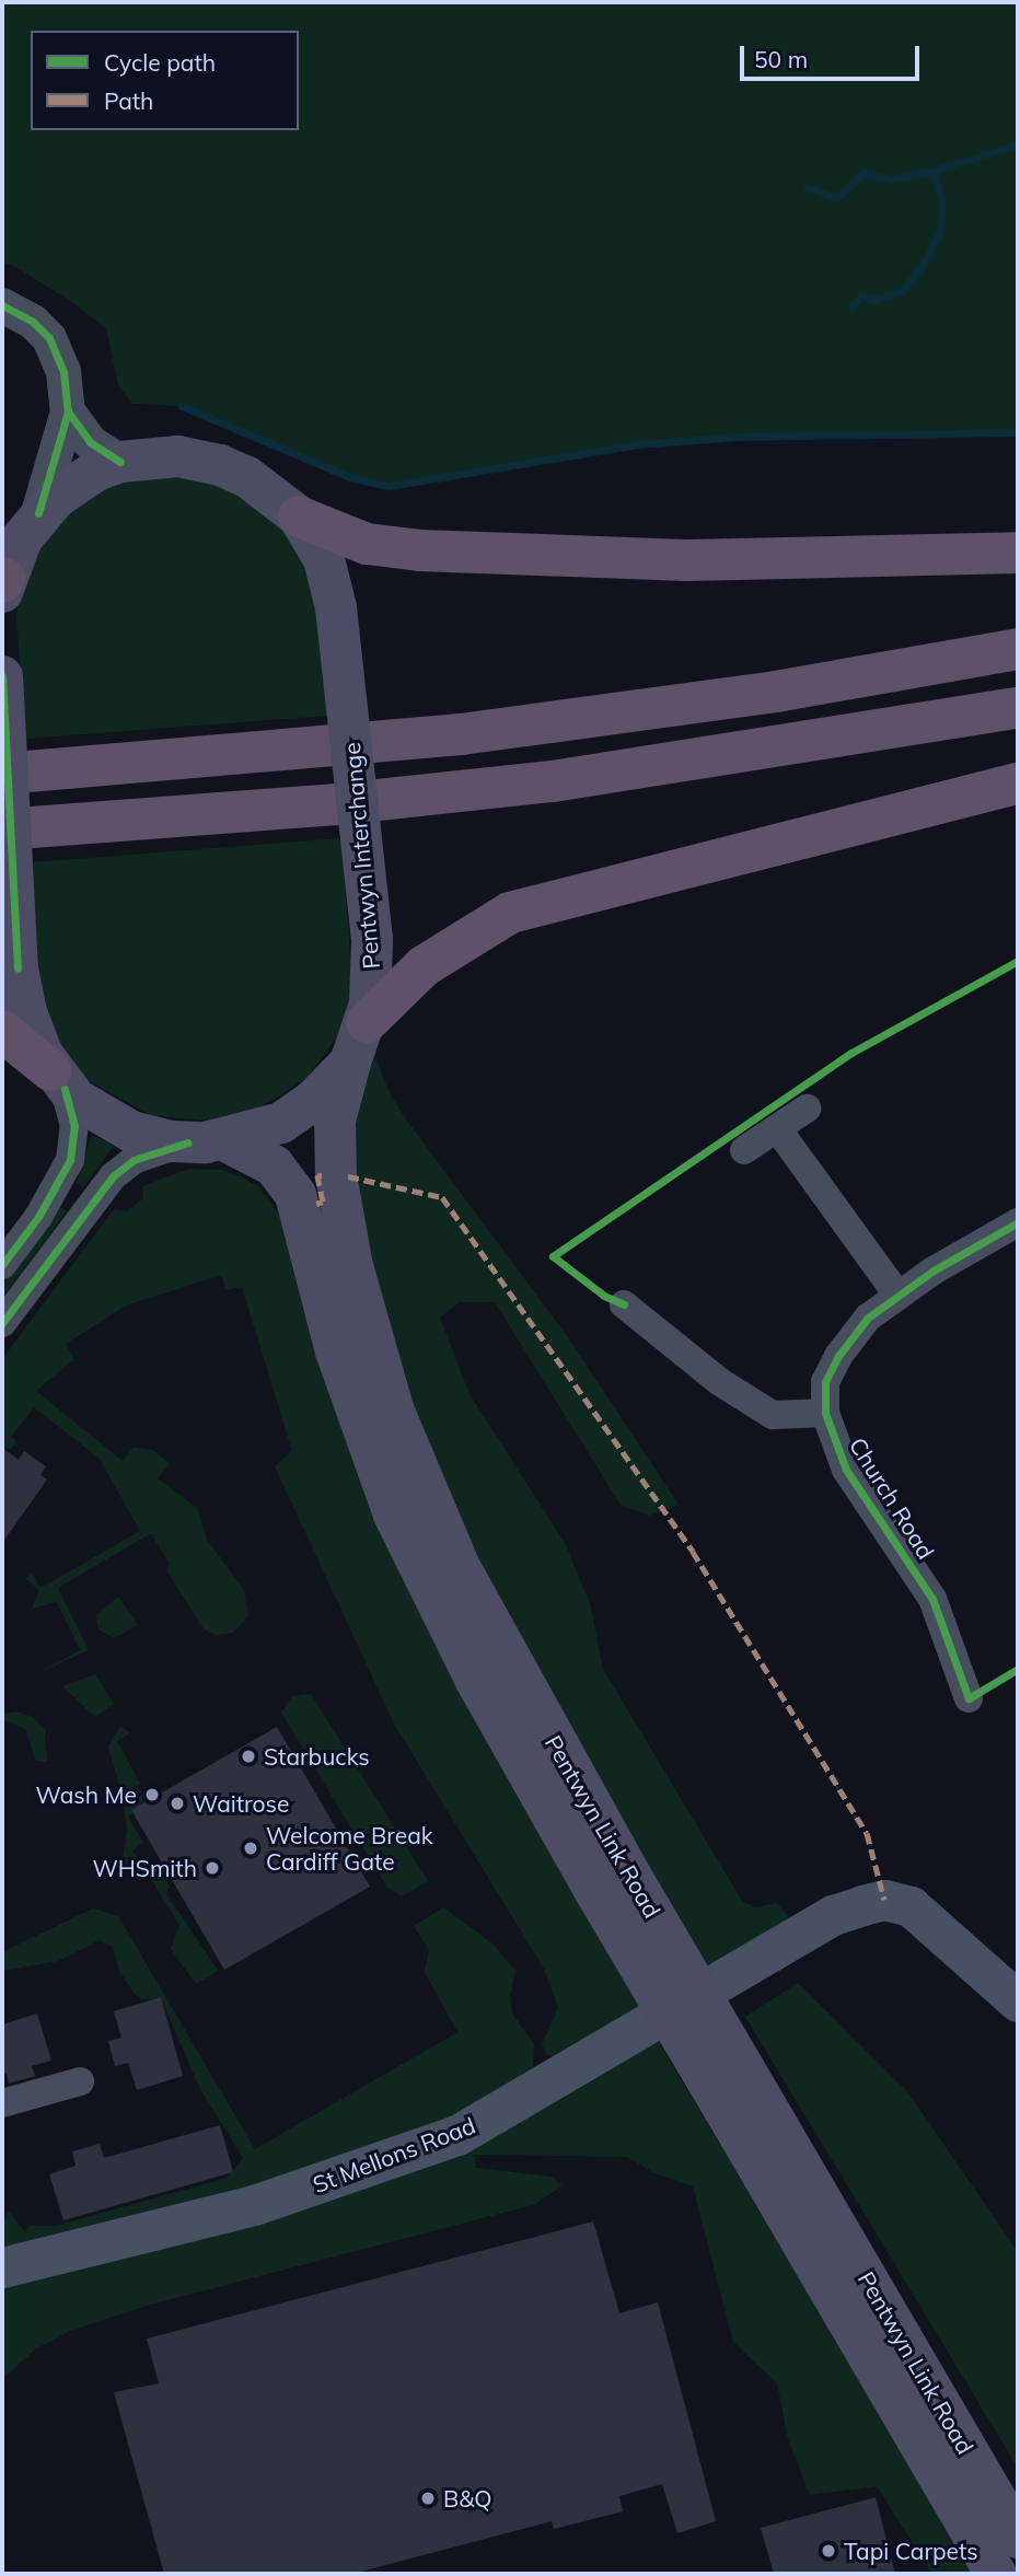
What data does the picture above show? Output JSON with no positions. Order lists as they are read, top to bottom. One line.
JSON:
{"streets":{"main road":["Pentwyn Interchange","Pentwyn Link Road","St Mellons Road"],"street":["Church Road"]},"crossings":[["Pentwyn Interchange","Pentwyn Link Road"]],"places":["Starbucks","Wash Me","Waitrose","Welcome Break Cardiff Gate","WHSmith","B&Q","Tapi Carpets"],"legend":["Cycle path","Path"],"scale_bar":"50 m"}
